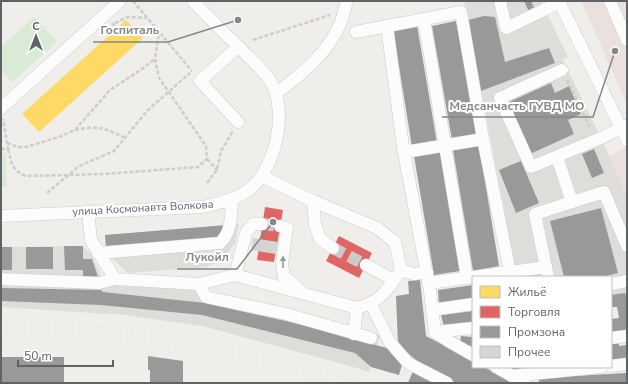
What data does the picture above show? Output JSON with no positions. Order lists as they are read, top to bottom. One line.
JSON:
{"streets":{"street":["улица Космонавта Волкова"]},"places":["Госпиталь","Медсанчасть ГУВД МО","Лукойл"],"legend":["Жильё","Торговля","Промзона","Прочее"],"scale_bar":"50 m","north":"top"}
